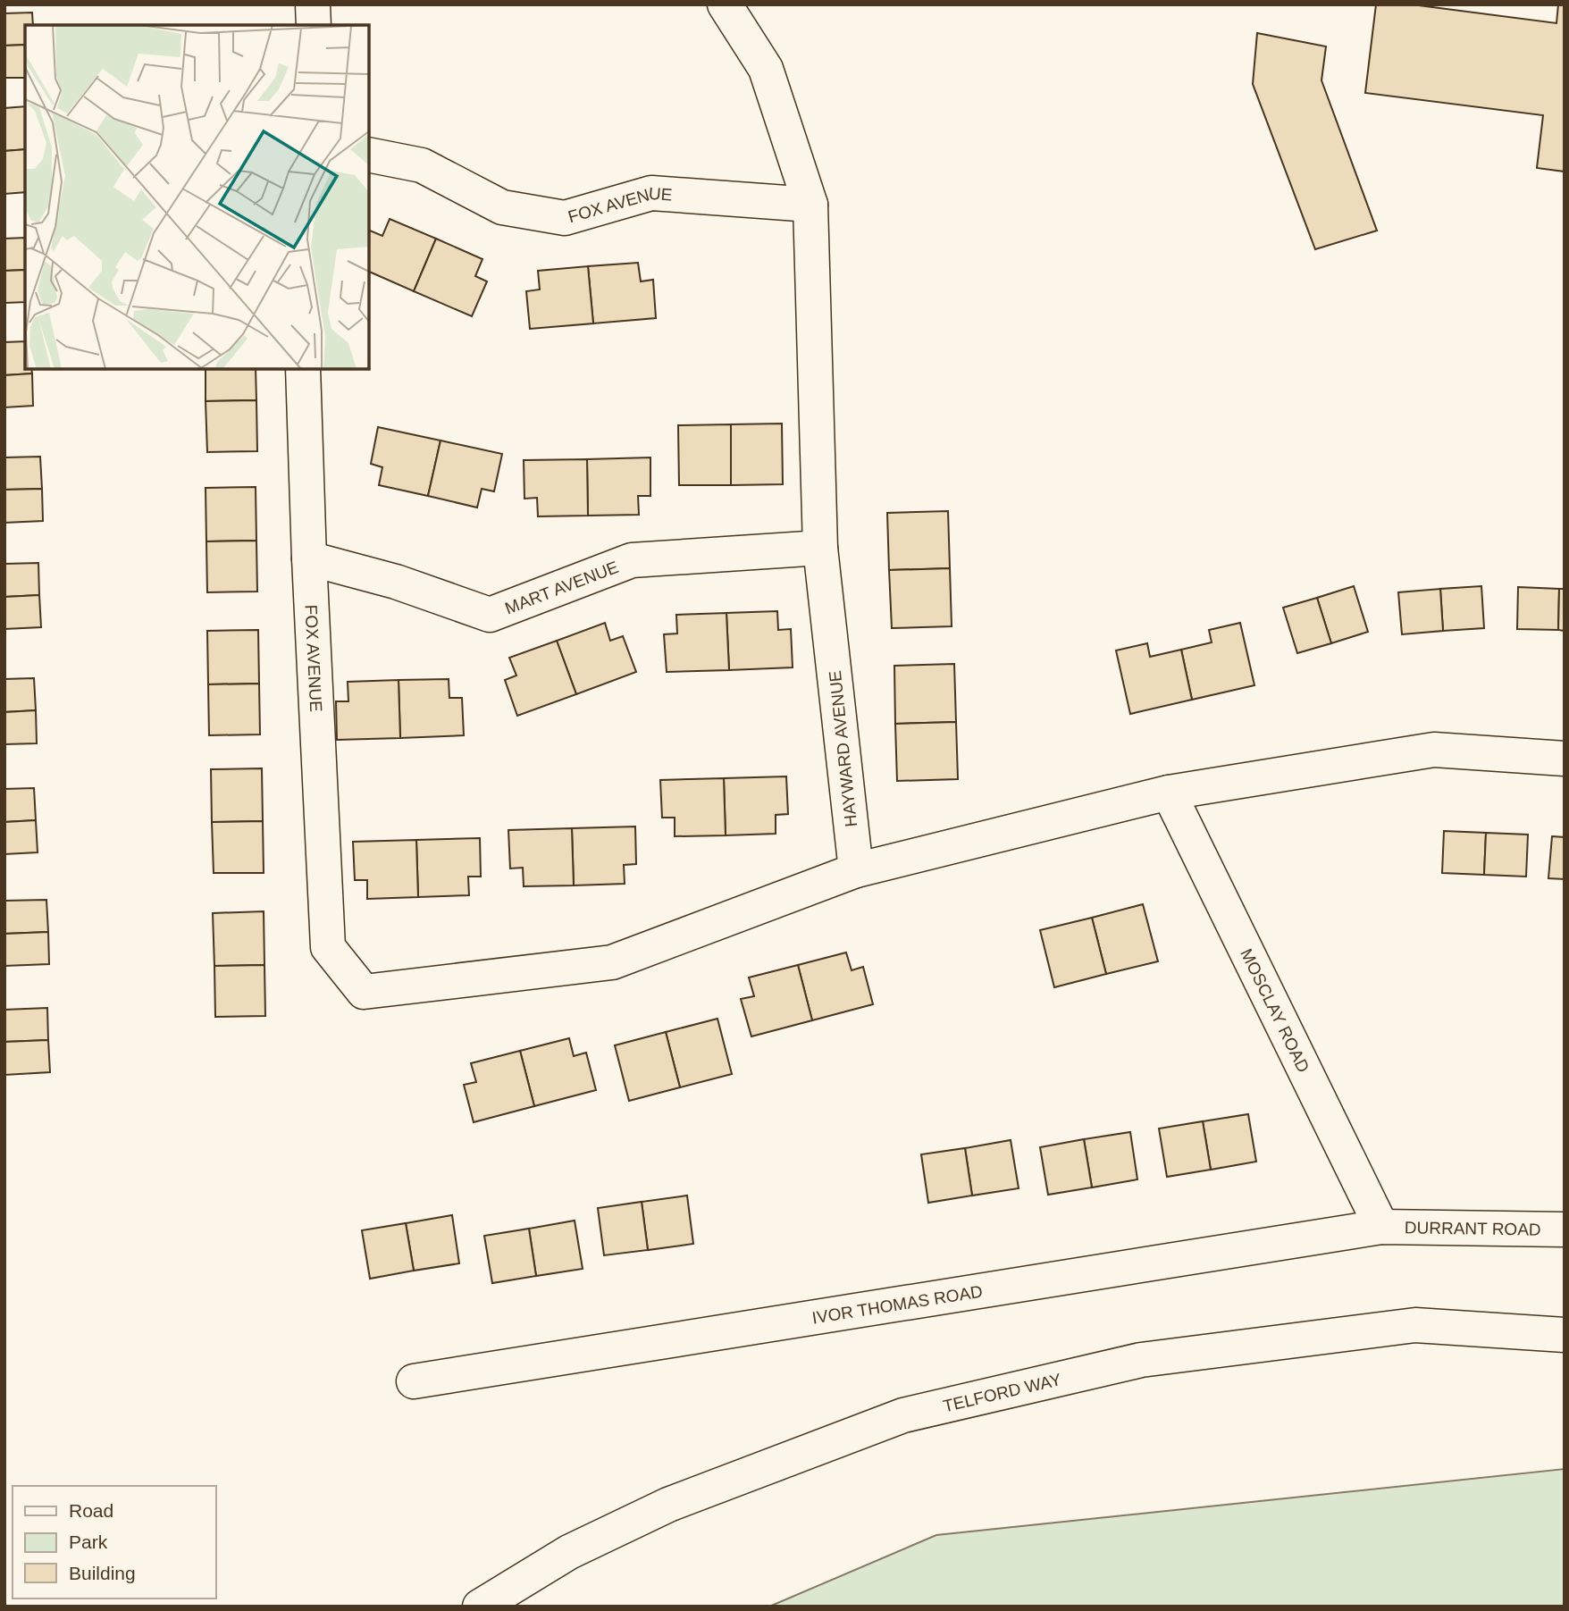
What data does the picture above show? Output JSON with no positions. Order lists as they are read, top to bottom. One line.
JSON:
{"streets":{"street":["FOX AVENUE","MART AVENUE","HAYWARD AVENUE","MOSCLAY ROAD","DURRANT ROAD","IVOR THOMAS ROAD","TELFORD WAY"]},"crossings":[["FOX AVENUE","MART AVENUE"],["FOX AVENUE","HAYWARD AVENUE"],["MART AVENUE","HAYWARD AVENUE"],["MOSCLAY ROAD","DURRANT ROAD"],["MOSCLAY ROAD","IVOR THOMAS ROAD"],["DURRANT ROAD","IVOR THOMAS ROAD"]],"legend":["Road","Park","Building"]}
